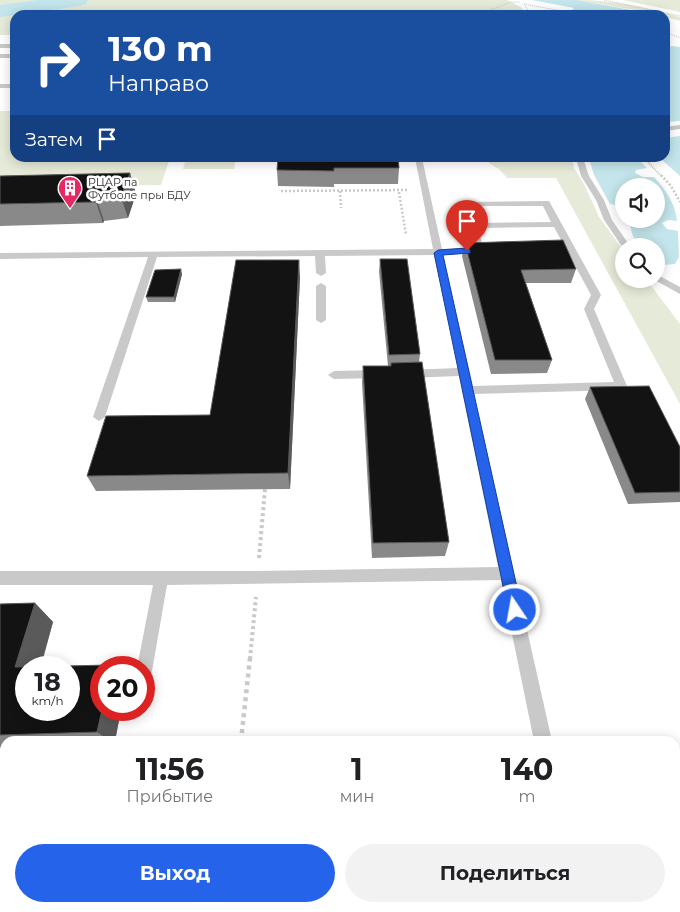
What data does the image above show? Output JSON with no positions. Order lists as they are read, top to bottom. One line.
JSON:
{"places":{"building":["РЦАР па Футболе пры БДУ"]},"page":{"turn":["130 m","Направо"],"then":"Затем","speed":"18 km/h","limit":"20","eta":["11:56","Прибытие","1","мин","140","m"],"buttons":["Выход","Поделиться"]}}
